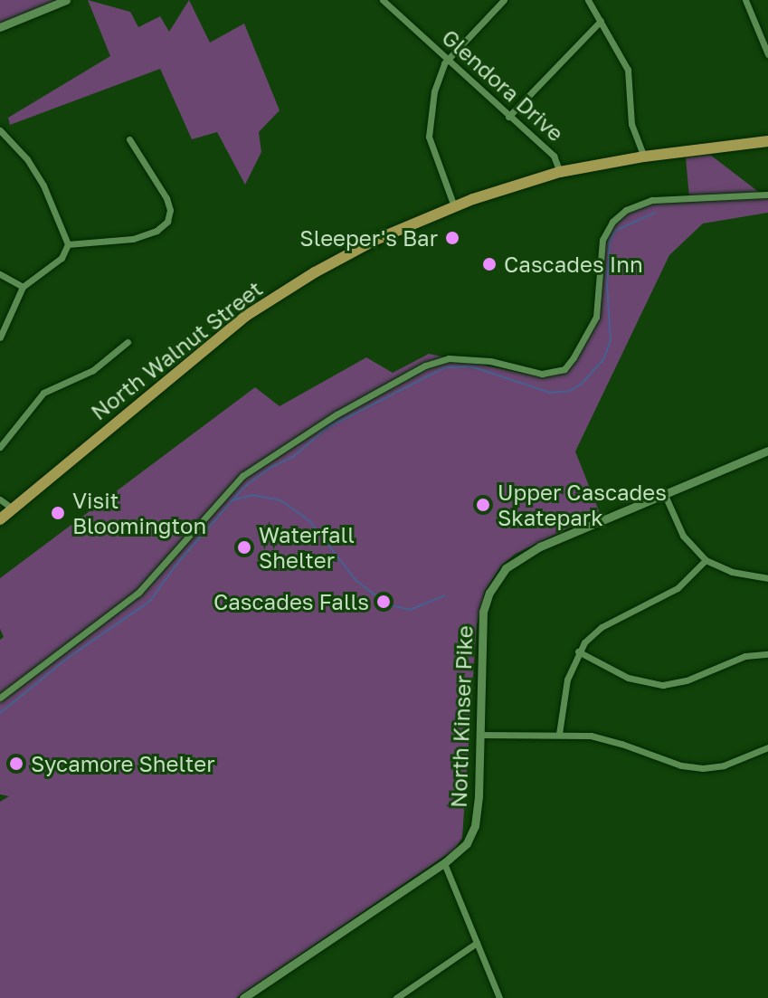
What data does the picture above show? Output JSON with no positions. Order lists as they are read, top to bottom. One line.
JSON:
{"streets":{"main road":["North Walnut Street"],"street":["Glendora Drive","North Kinser Pike"]},"crossings":[["Glendora Drive","North Walnut Street"]],"places":["Sleeper's Bar","Cascades Inn","Upper Cascades Skatepark","Visit Bloomington","Waterfall Shelter","Cascades Falls","Sycamore Shelter"]}
